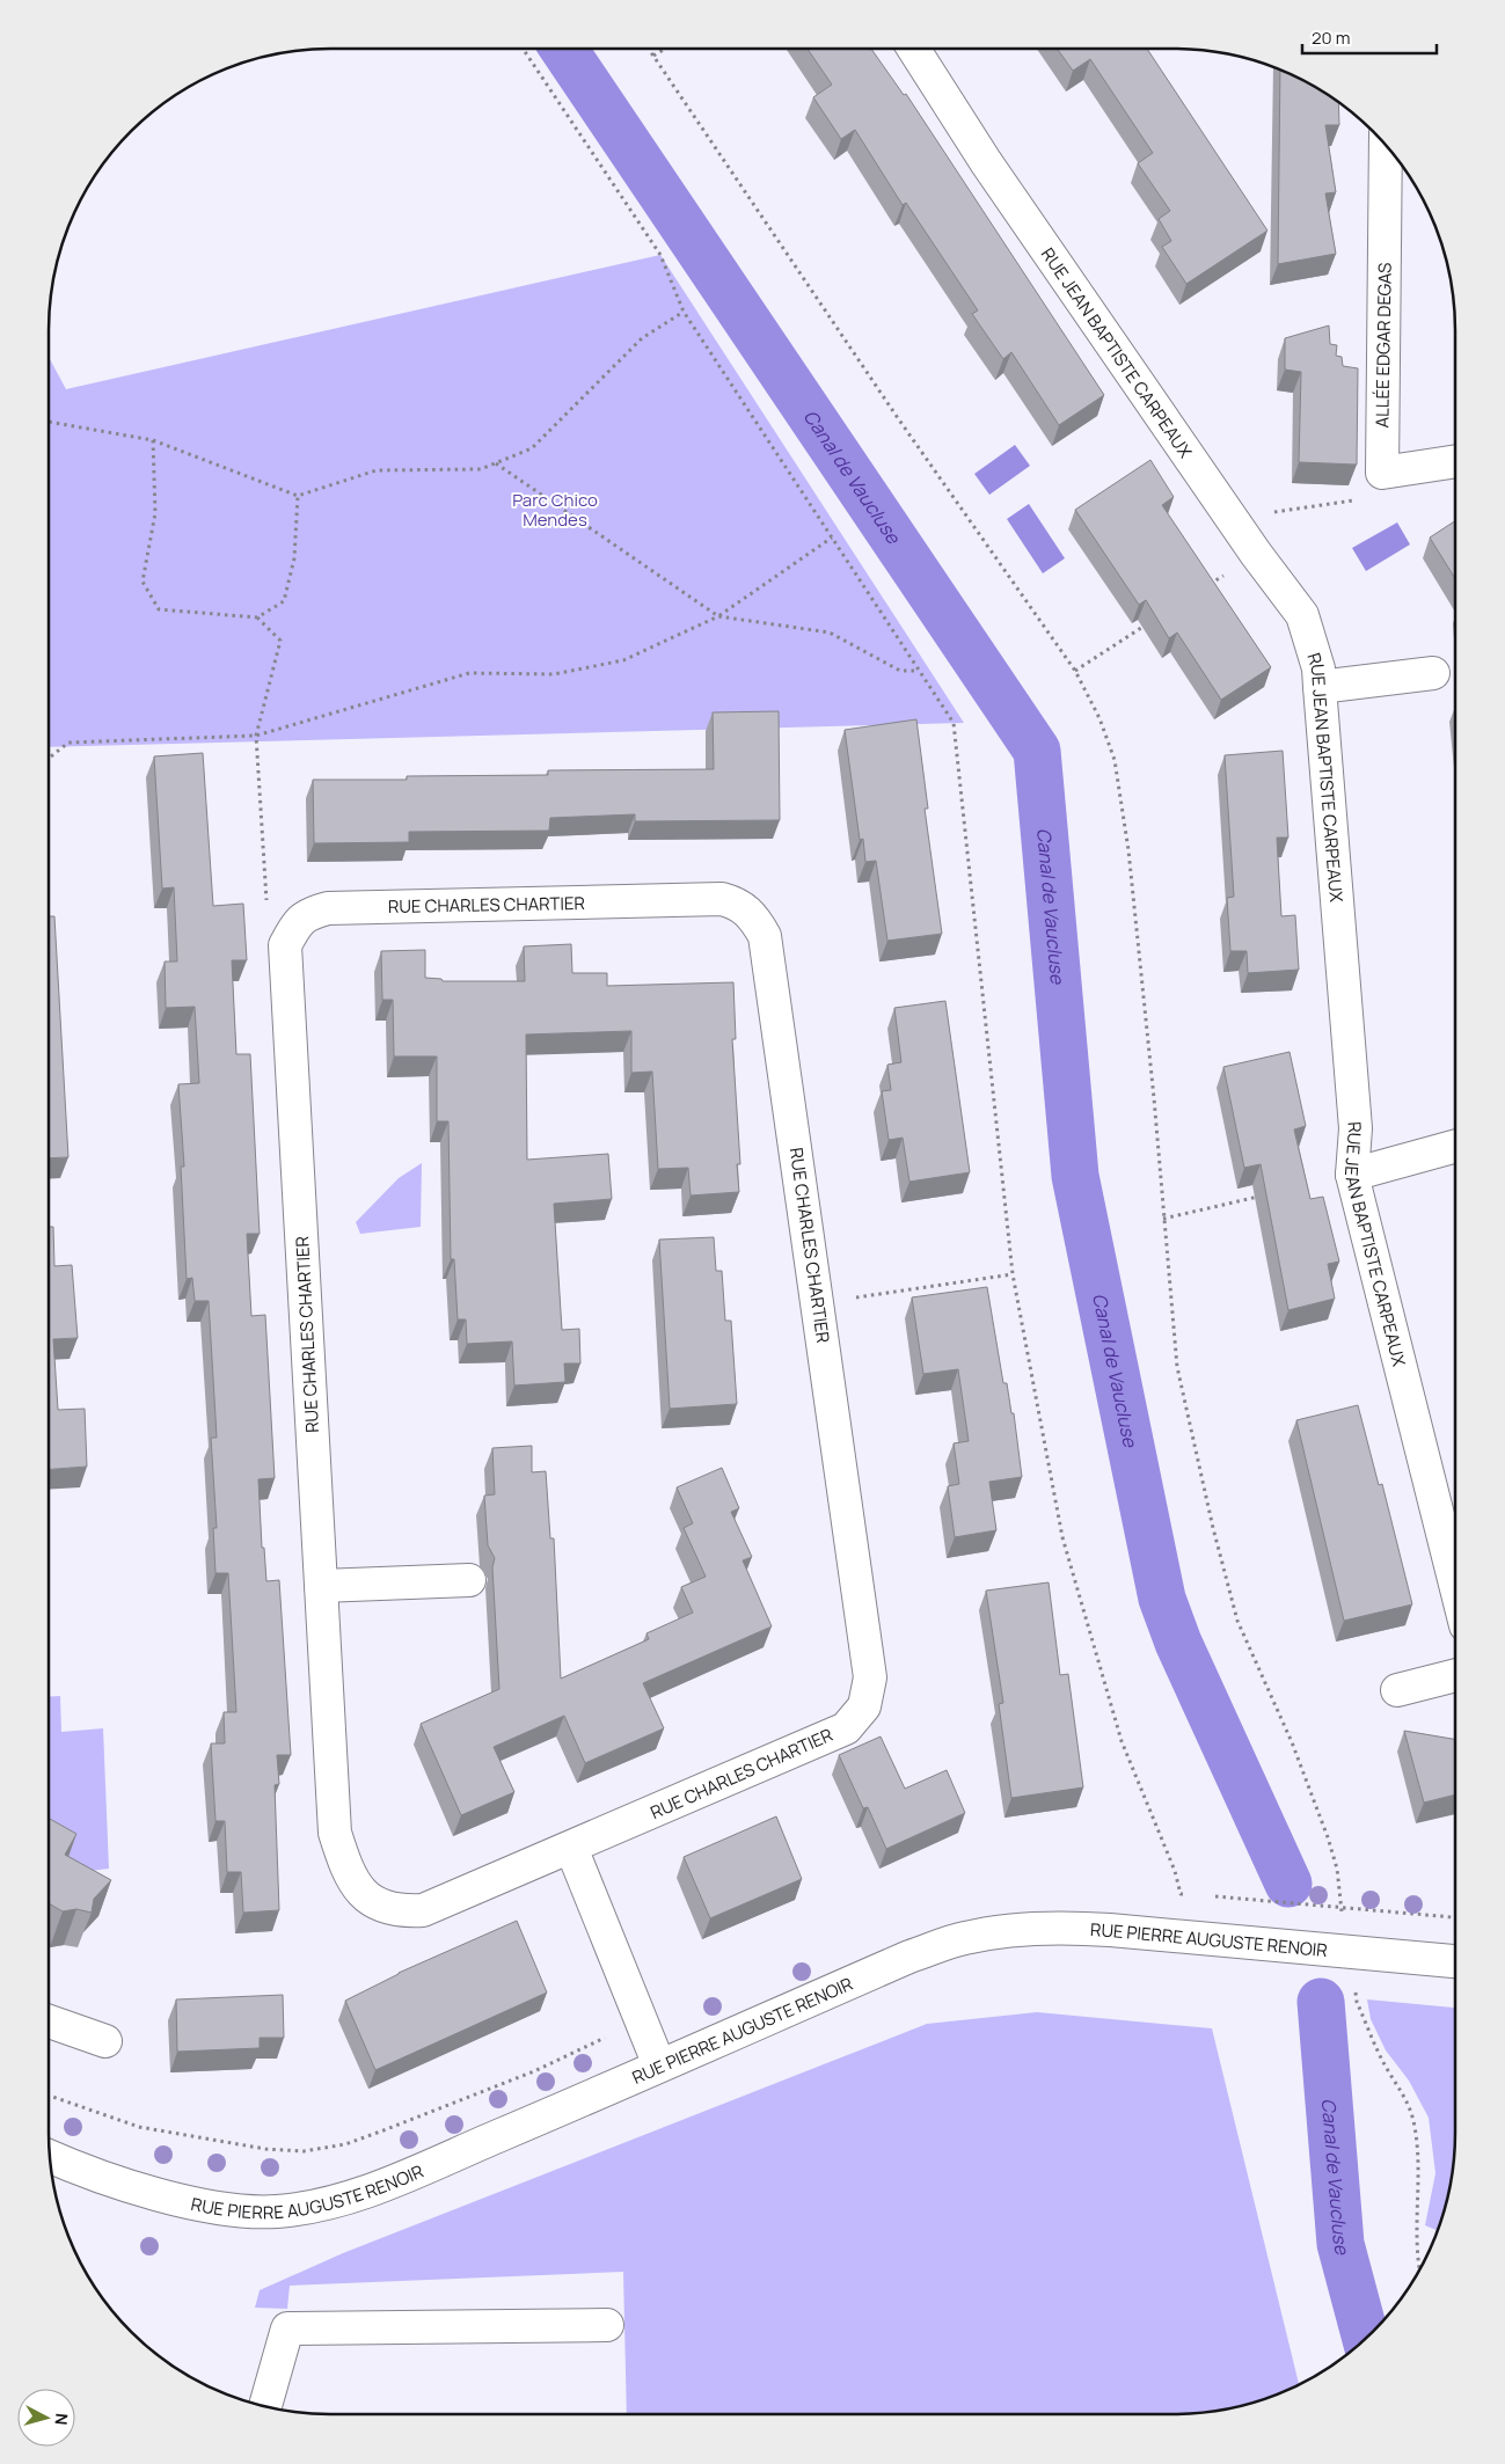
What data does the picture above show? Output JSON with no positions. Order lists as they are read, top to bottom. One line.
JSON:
{"streets":{"street":["ALLÉE EDGAR DEGAS","RUE JEAN BAPTISTE CARPEAUX","RUE CHARLES CHARTIER","RUE PIERRE AUGUSTE RENOIR"]},"water":["Canal de Vaucluse"],"parks":["Parc Chico Mendes"],"scale_bar":"20 m","north":"right"}
